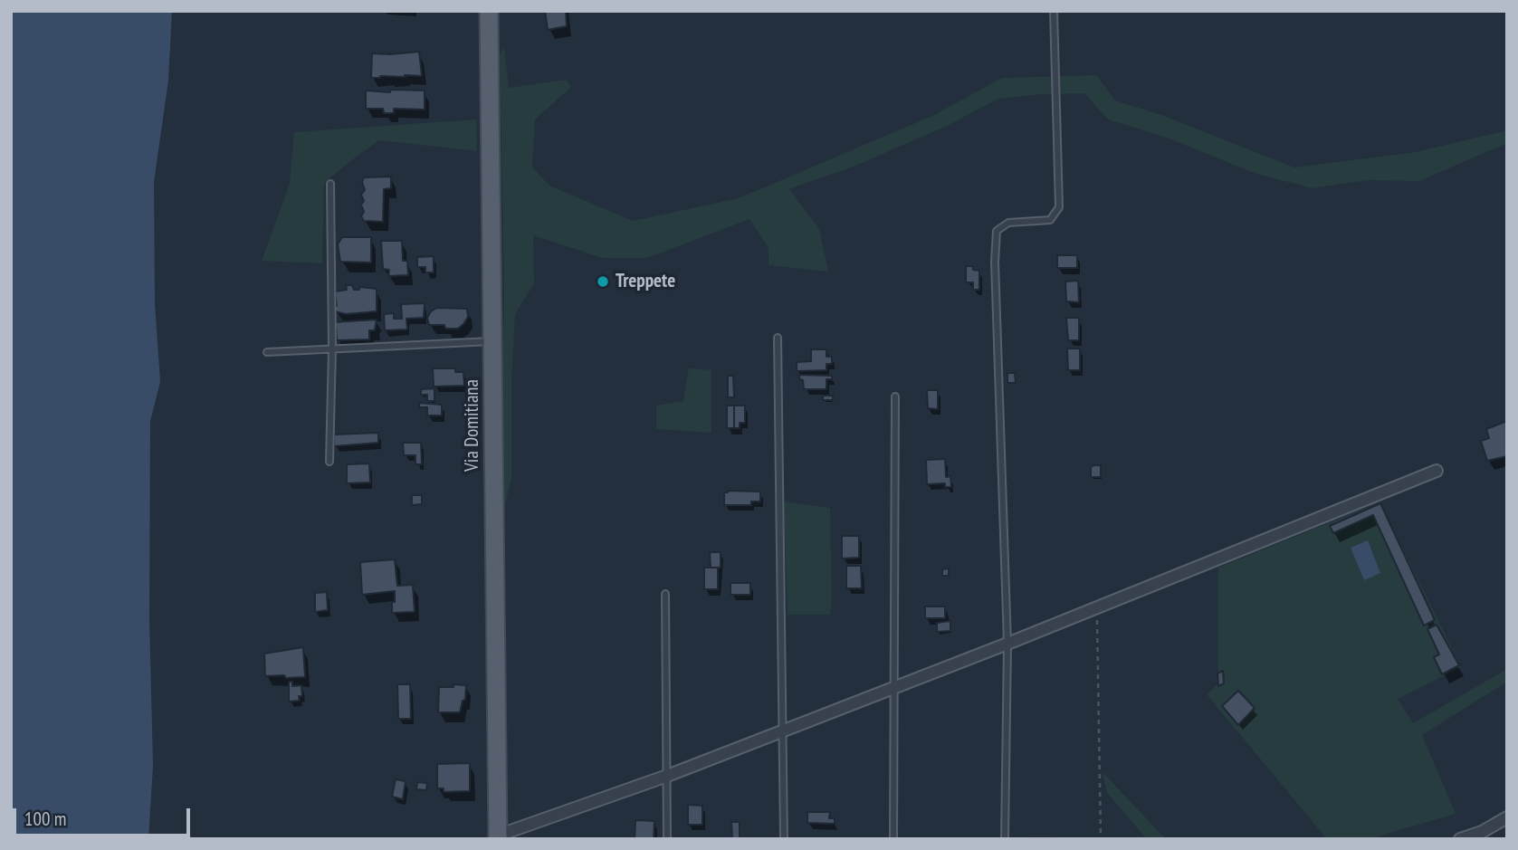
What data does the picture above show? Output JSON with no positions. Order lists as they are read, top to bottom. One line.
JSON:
{"streets":{"main road":["Via Domitiana"]},"places":["Treppete"],"scale_bar":"100 m"}
